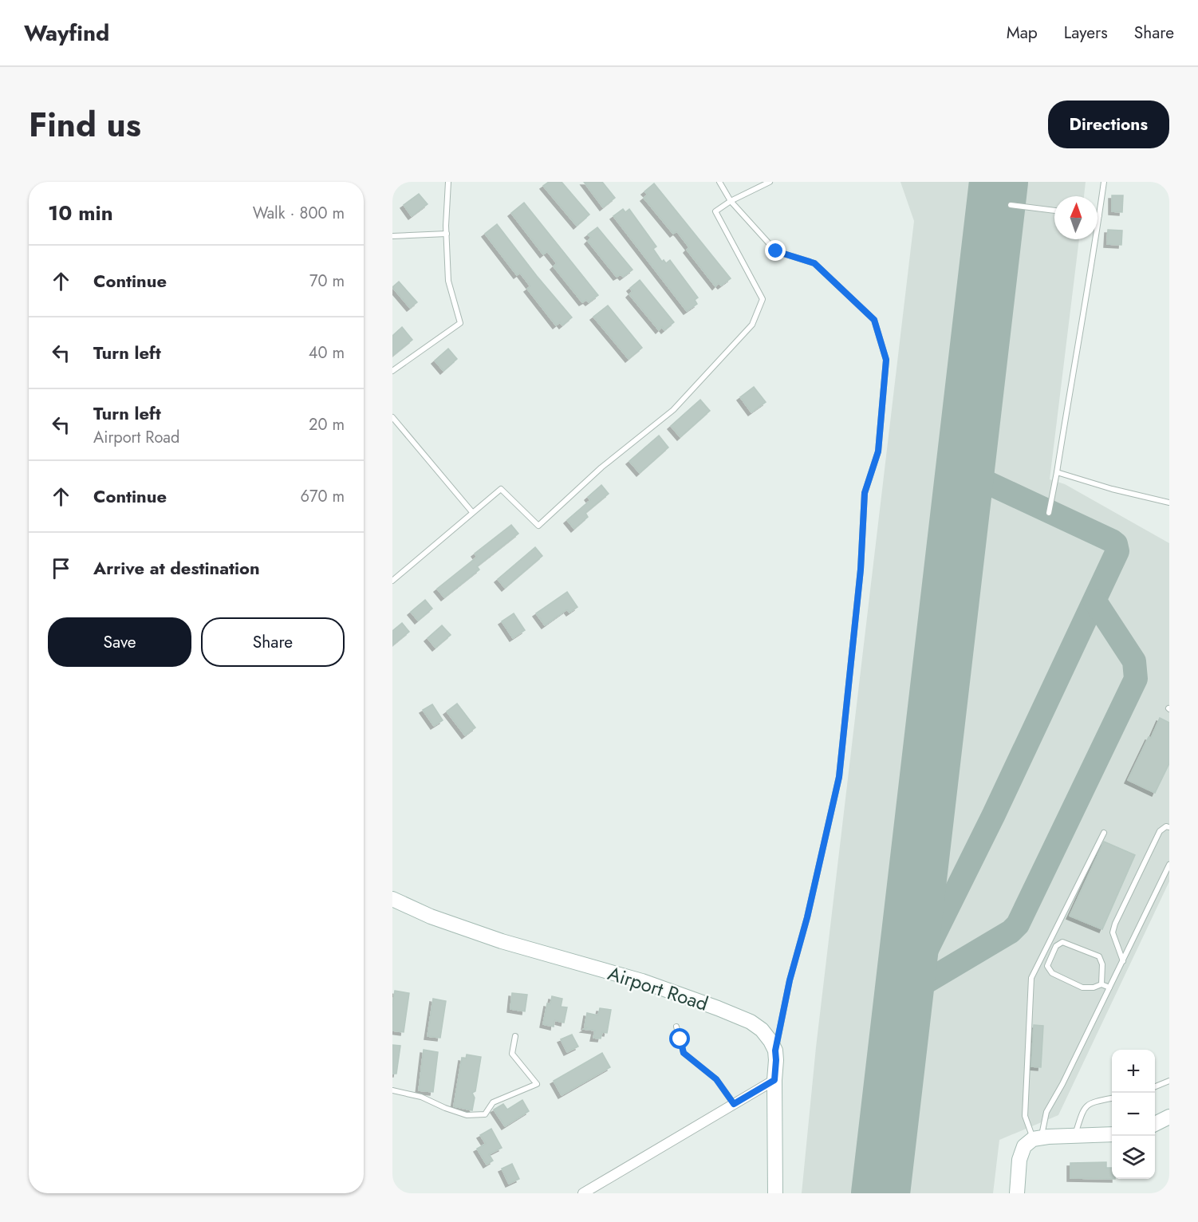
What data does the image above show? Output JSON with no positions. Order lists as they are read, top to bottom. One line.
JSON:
{"streets":{"main road":["Airport Road"]},"north":"top","page":{"header":"Wayfind","nav":["Map","Layers","Share"],"title":"Find us","buttons":["Directions",["Save","Share"]],"heading":["10 min","Walk · 800 m"],"list":[["Continue","70 m"],["Turn left","40 m"],["Turn left","Airport Road","20 m"],["Continue","670 m"],"Arrive at destination"],"map_buttons":["+","−"]}}
